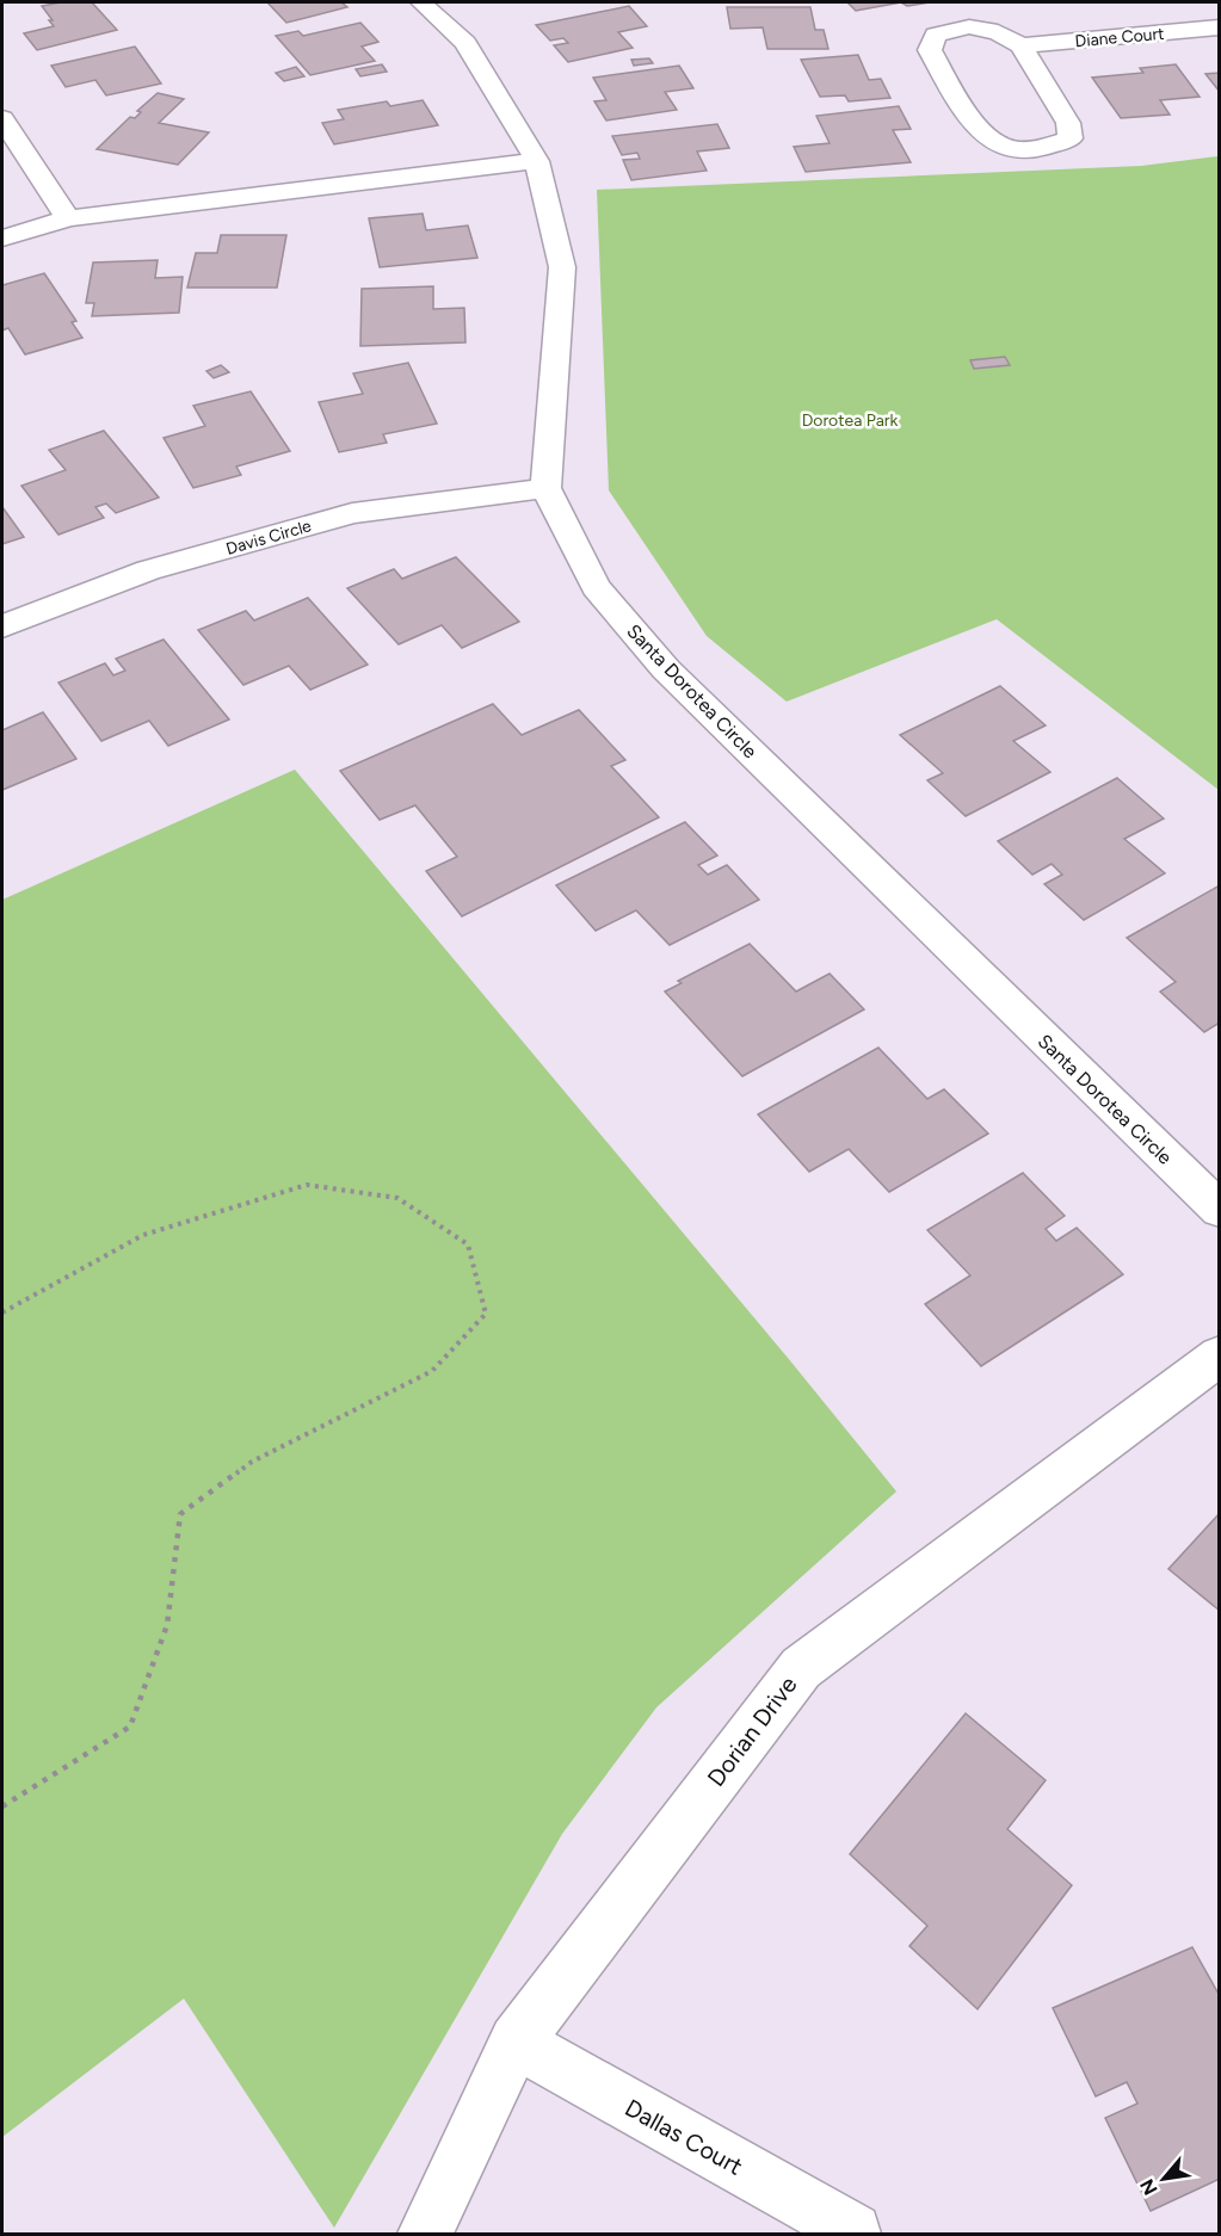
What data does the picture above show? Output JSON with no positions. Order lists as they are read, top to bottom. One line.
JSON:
{"streets":{"street":["Diane Court","Davis Circle","Santa Dorotea Circle","Dorian Drive","Dallas Court"]},"crossings":[["Davis Circle","Santa Dorotea Circle"],["Dorian Drive","Dallas Court"]],"parks":["Dorotea Park"],"north":"bottom left"}
